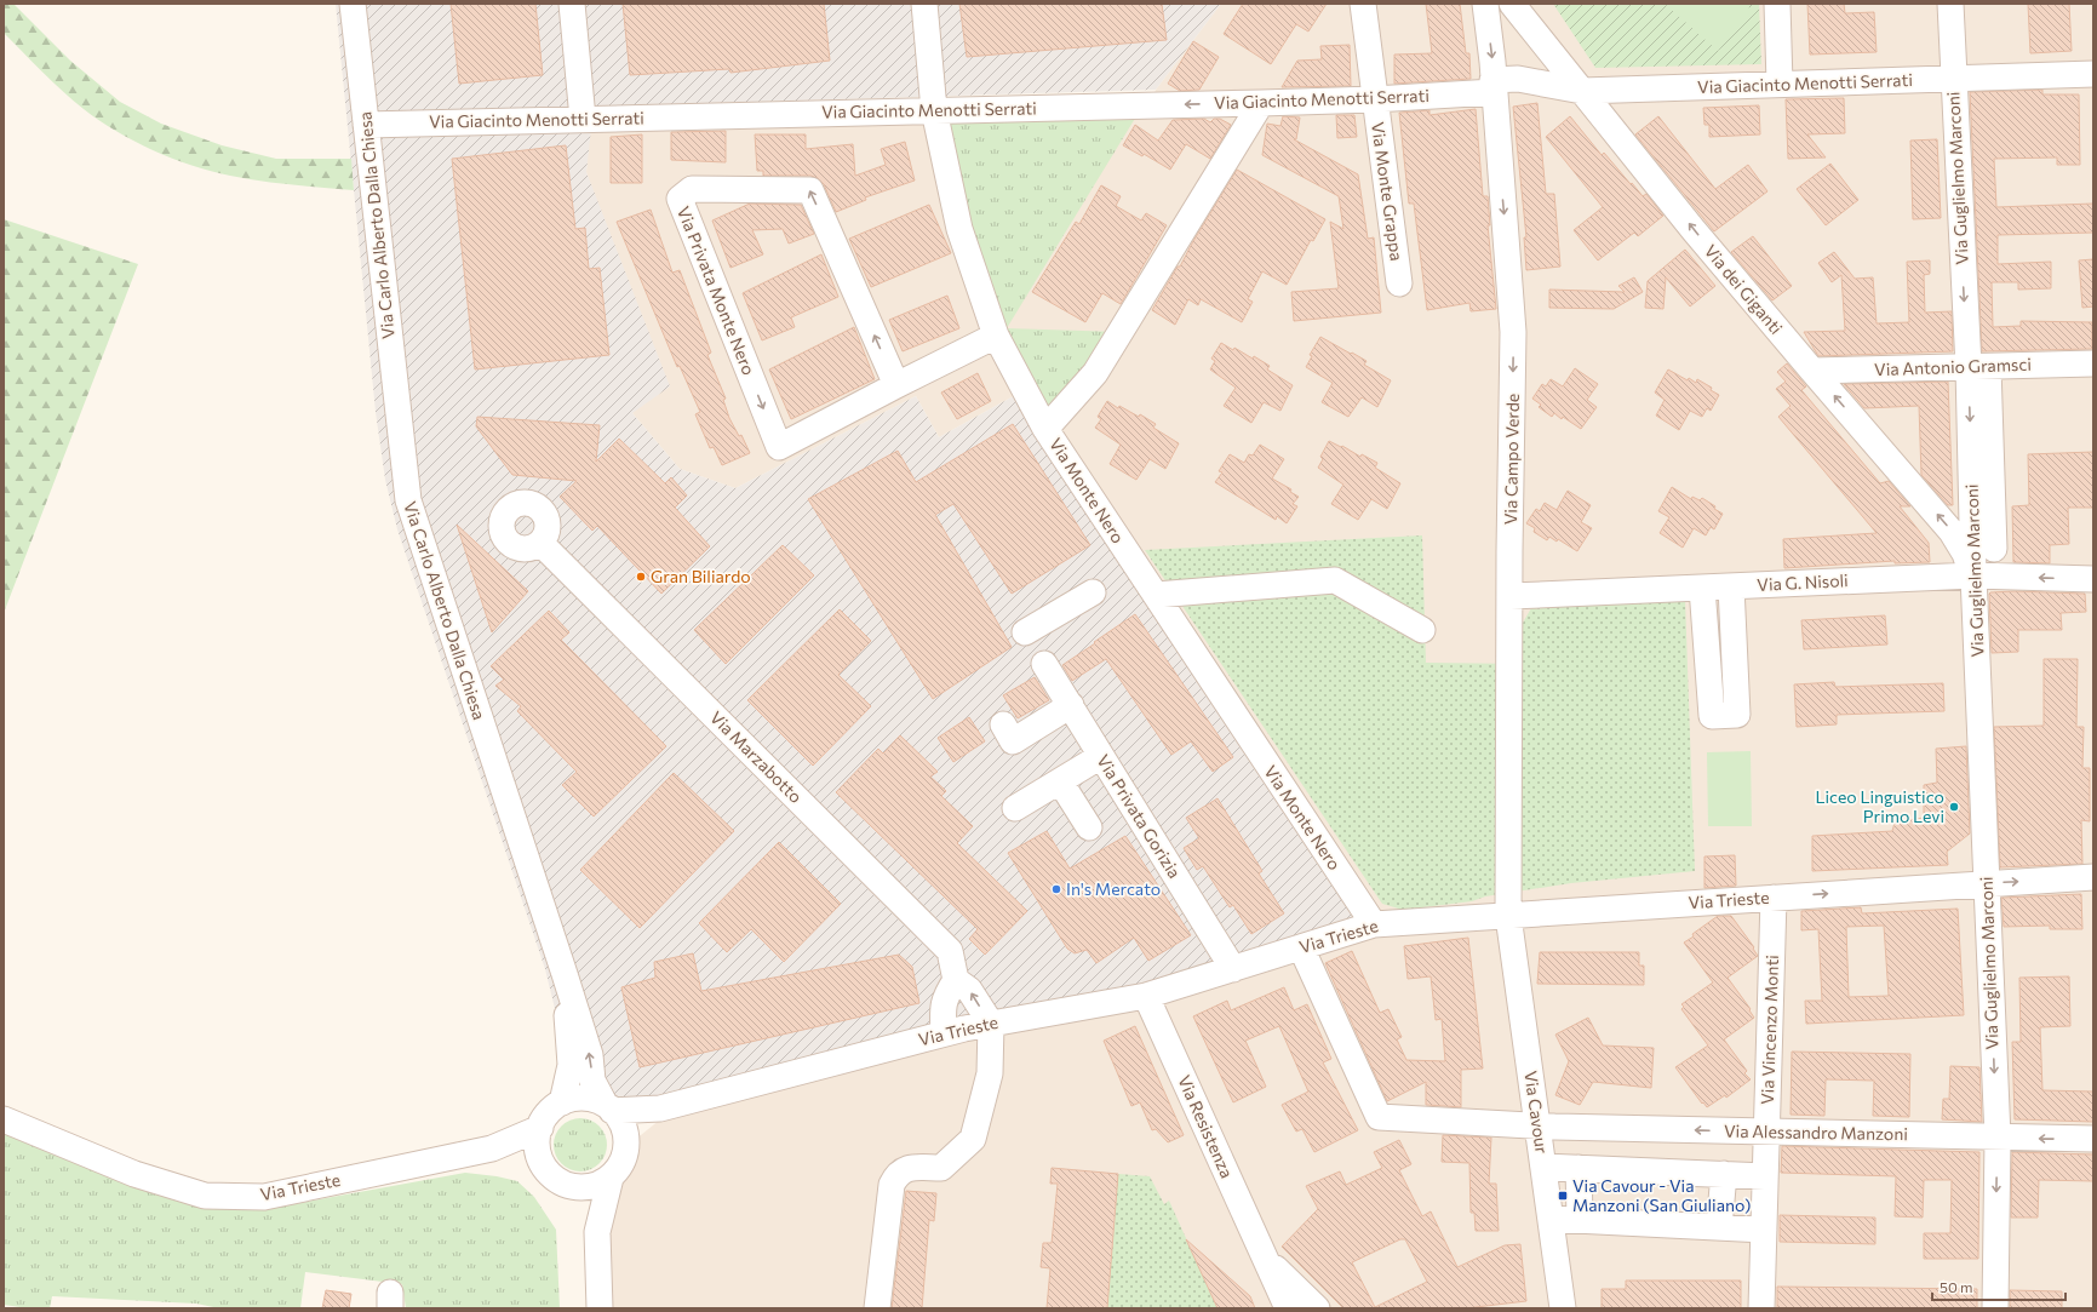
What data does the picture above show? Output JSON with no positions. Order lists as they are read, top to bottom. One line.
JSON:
{"streets":{"street":["Via Giacinto Menotti Serrati","Via Guglielmo Marconi","Via Monte Grappa","Via Carlo Alberto Dalla Chiesa","Via dei Giganti","Via Privata Monte Nero","Via Antonio Gramsci","Via Campo Verde","Via Monte Nero","Via G. Nisoli","Via Marzabotto","Via Privata Gorizia","Via Trieste","Via Vincenzo Monti","Via Cavour","Via Resistenza","Via Alessandro Manzoni"]},"crossings":[["Via Giacinto Menotti Serrati","Via Guglielmo Marconi"],["Via Giacinto Menotti Serrati","Via Monte Grappa"],["Via Giacinto Menotti Serrati","Via Carlo Alberto Dalla Chiesa"],["Via Giacinto Menotti Serrati","Via dei Giganti"],["Via Giacinto Menotti Serrati","Via Campo Verde"],["Via Giacinto Menotti Serrati","Via Monte Nero"],["Via Guglielmo Marconi","Via dei Giganti"],["Via Guglielmo Marconi","Via Antonio Gramsci"],["Via Guglielmo Marconi","Via G. Nisoli"],["Via Guglielmo Marconi","Via Trieste"],["Via Guglielmo Marconi","Via Alessandro Manzoni"],["Via Carlo Alberto Dalla Chiesa","Via Trieste"],["Via dei Giganti","Via Antonio Gramsci"],["Via dei Giganti","Via G. Nisoli"],["Via Privata Monte Nero","Via Monte Nero"],["Via Campo Verde","Via G. Nisoli"],["Via Campo Verde","Via Trieste"],["Via Campo Verde","Via Cavour"],["Via Monte Nero","Via Trieste"],["Via Privata Gorizia","Via Trieste"],["Via Trieste","Via Vincenzo Monti"],["Via Trieste","Via Cavour"],["Via Trieste","Via Resistenza"],["Via Trieste","Via Alessandro Manzoni"],["Via Vincenzo Monti","Via Alessandro Manzoni"],["Via Cavour","Via Alessandro Manzoni"]],"one_way":["Via Guglielmo Marconi","Via dei Giganti","Via Campo Verde"],"places":{"other":["Gran Biliardo","Liceo Linguistico Primo Levi","In's Mercato"],"transit":["Via Cavour - Via Manzoni (San Giuliano)"]},"scale_bar":"50 m"}
